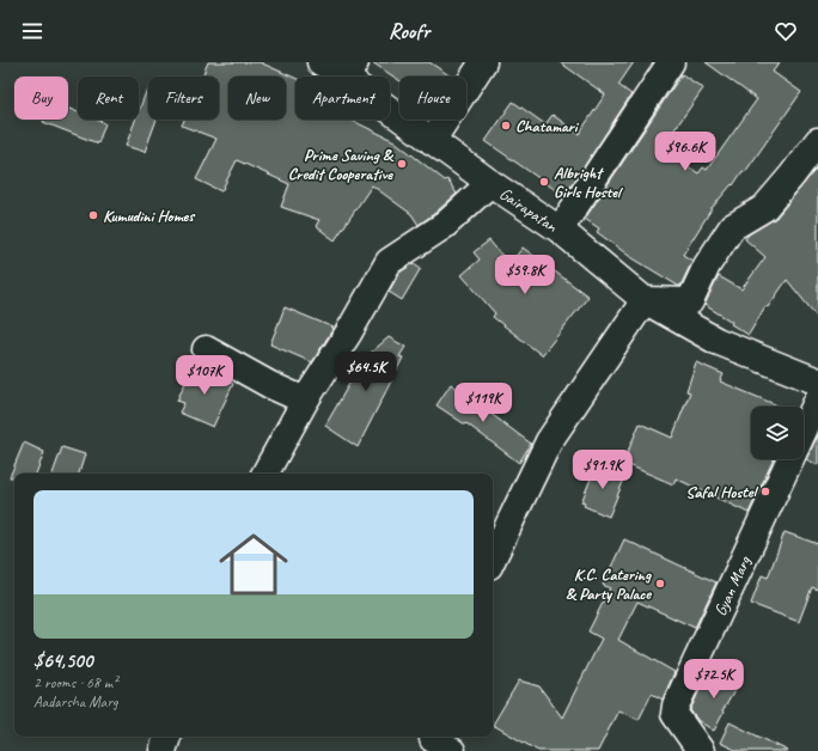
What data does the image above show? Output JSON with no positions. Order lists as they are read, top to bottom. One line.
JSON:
{"streets":{"street":["Gairapatan","Gyan Marg"]},"places":["Chatamari","Prime Saving & Credit Cooperative","Albright Girls Hostel","Kumudini Homes","Safal Hostel","K.C. Catering & Party Palace"],"page":{"header":"Roofr","chip":["Buy","Rent","Filters","New","Apartment","House"],"price":["$96.6K","$59.8K","$64.5K","$107K","$119K","$91.9K","$72.5K"],"list":[{"name":"$64,500","note":"2 rooms · 68 m² · Aadarsha Marg"}]}}
